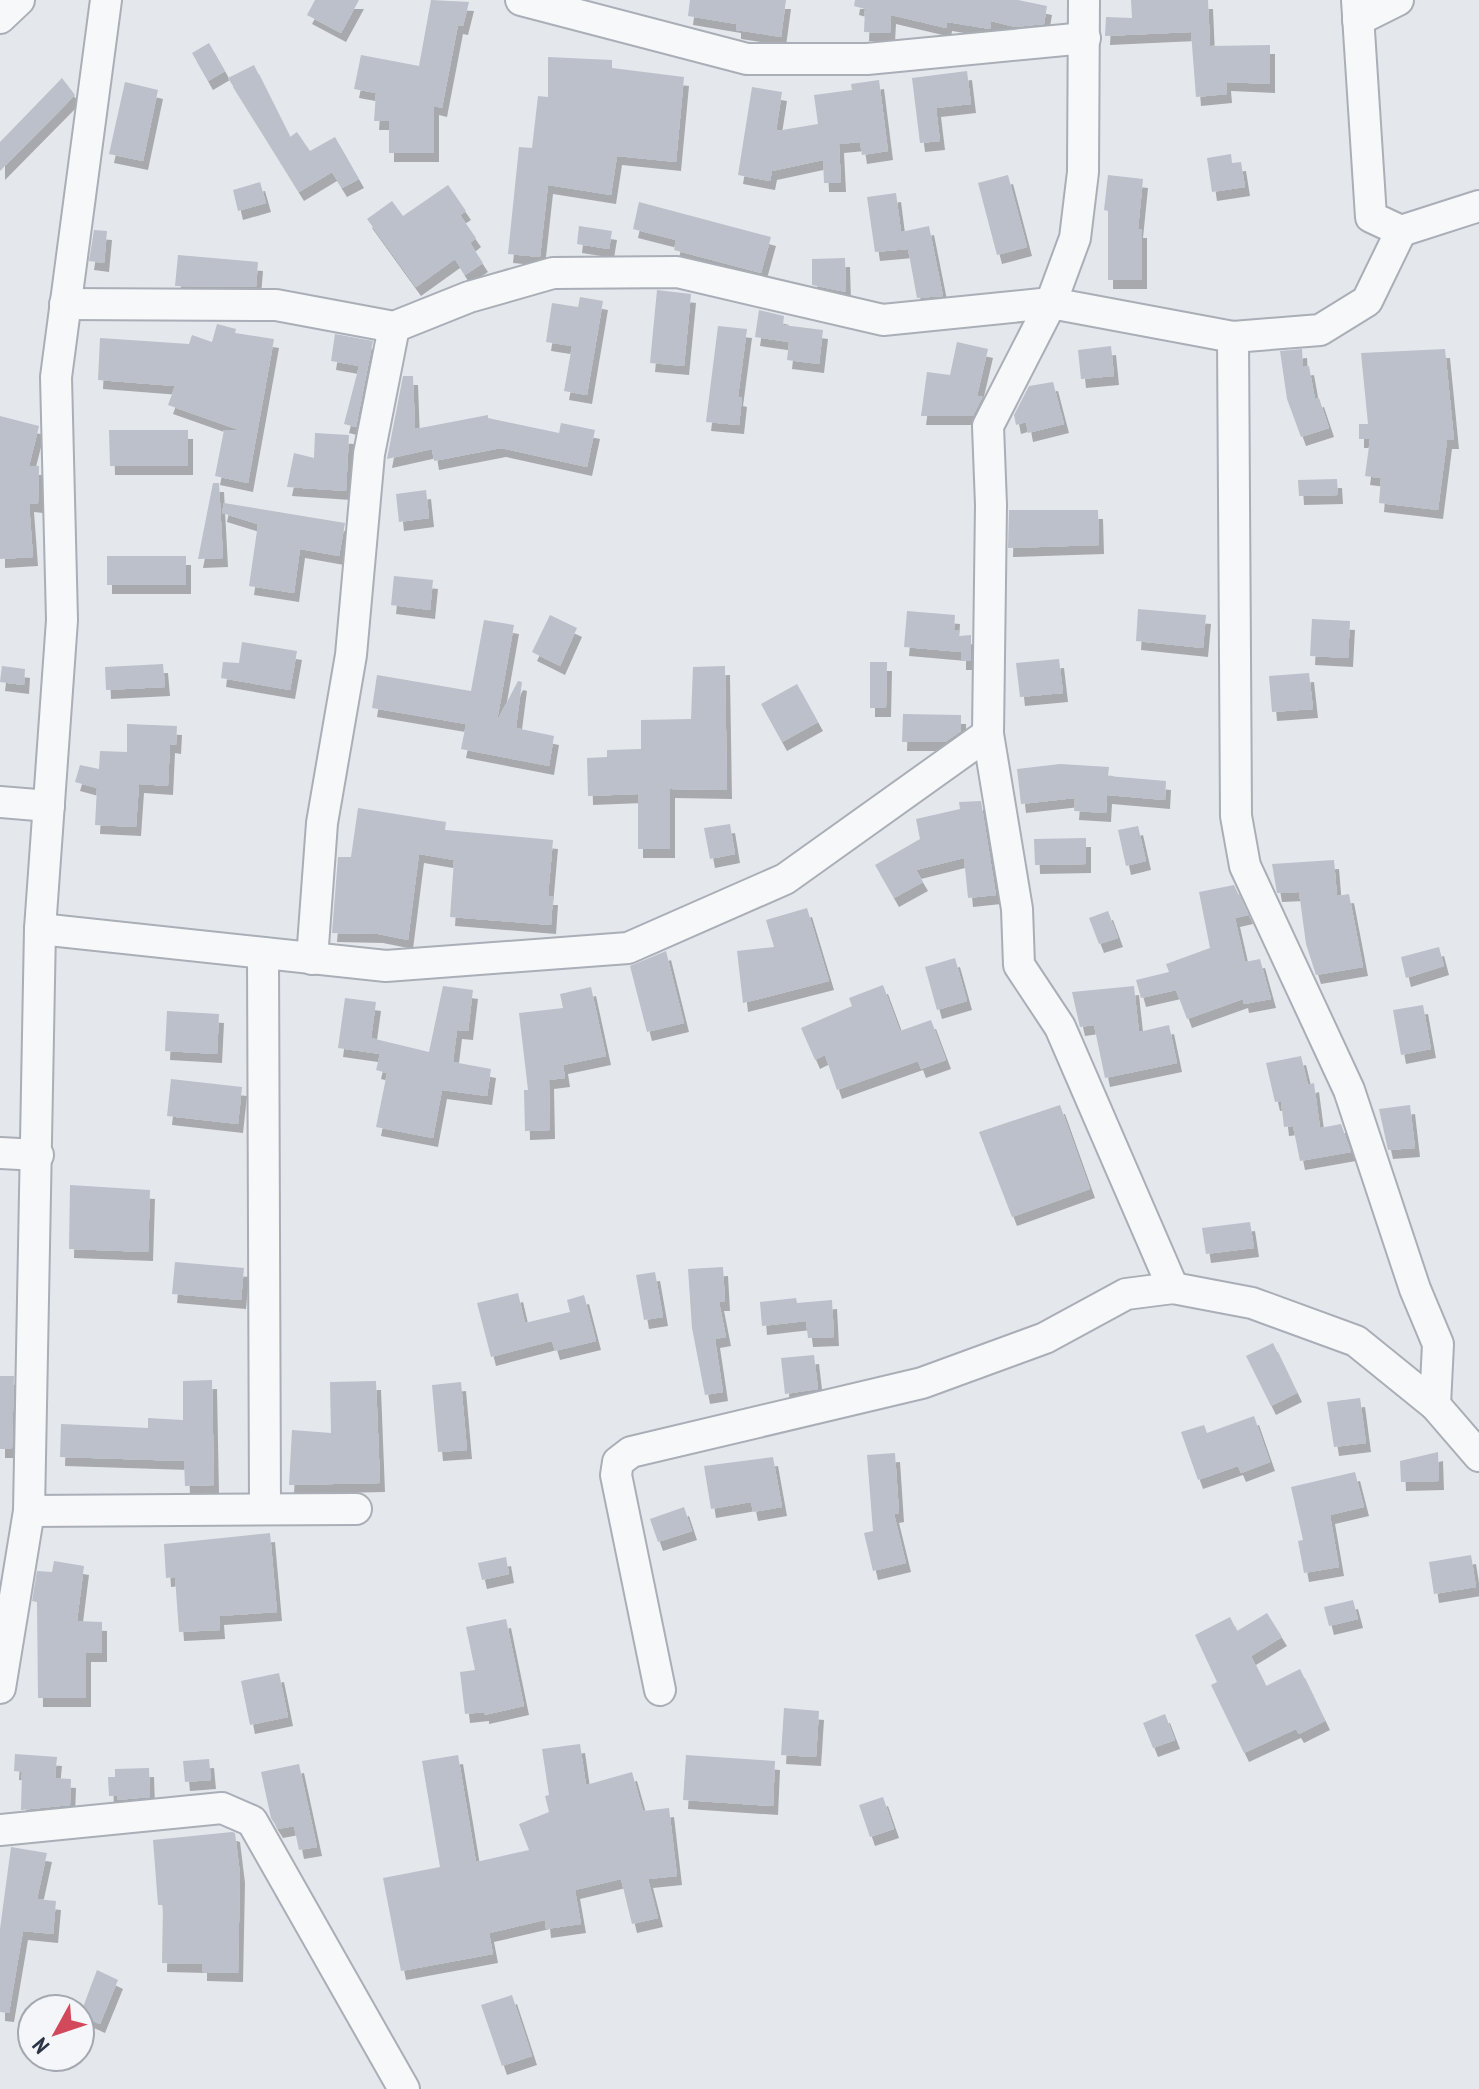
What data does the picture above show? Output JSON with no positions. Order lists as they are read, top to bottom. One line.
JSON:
{"north":"bottom left"}
